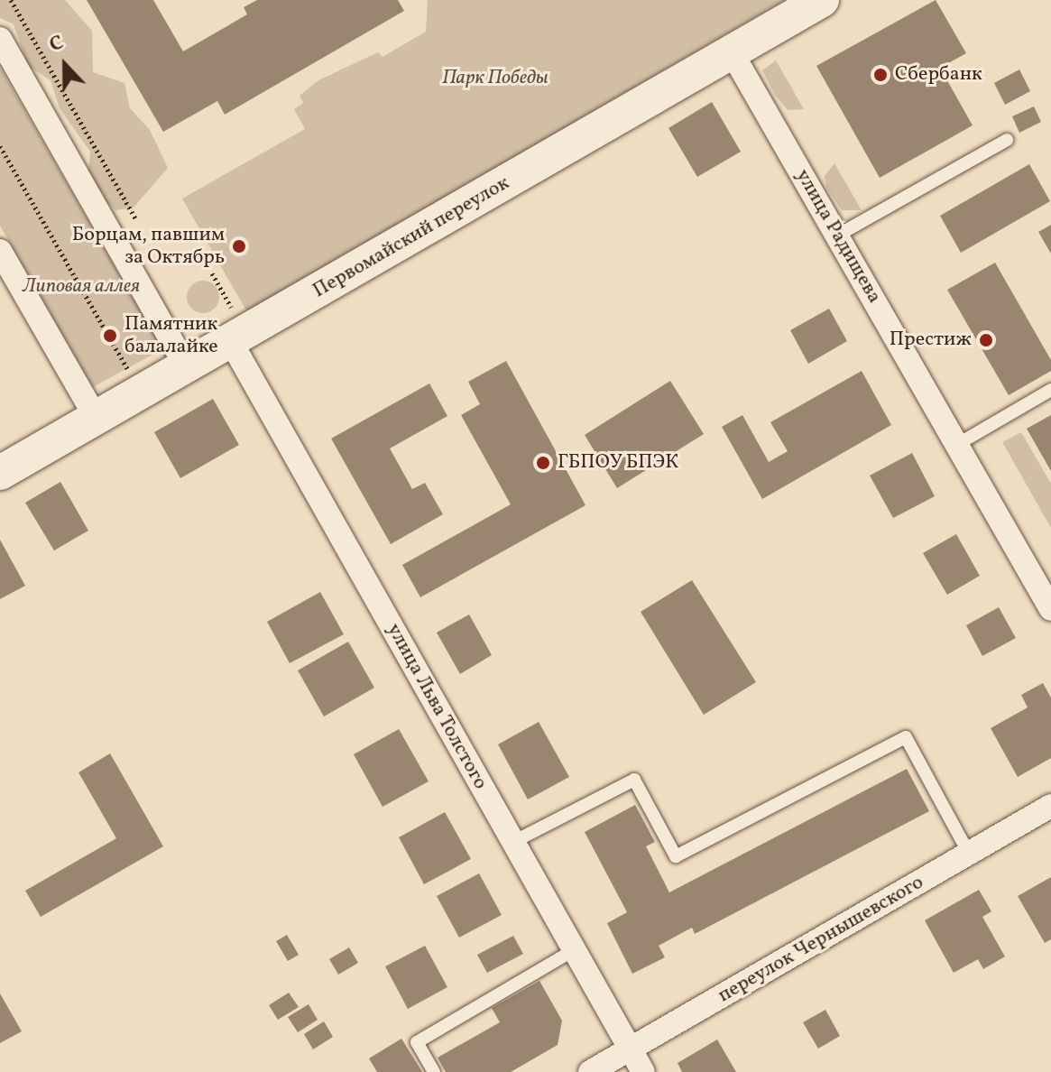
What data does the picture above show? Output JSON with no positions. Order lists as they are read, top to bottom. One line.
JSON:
{"streets":{"street":["улица Радищева","Первомайский переулок","улица Льва Толстого","переулок Чернышевского"]},"crossings":[["улица Радищева","Первомайский переулок"],["Первомайский переулок","улица Льва Толстого"],["улица Льва Толстого","переулок Чернышевского"]],"parks":["Парк Победы","Липовая аллея"],"places":["Сбербанк","Борцам, павшим за Октябрь","Памятник балалайке","Престиж","ГБПОУ БПЭК"],"north":"top"}
